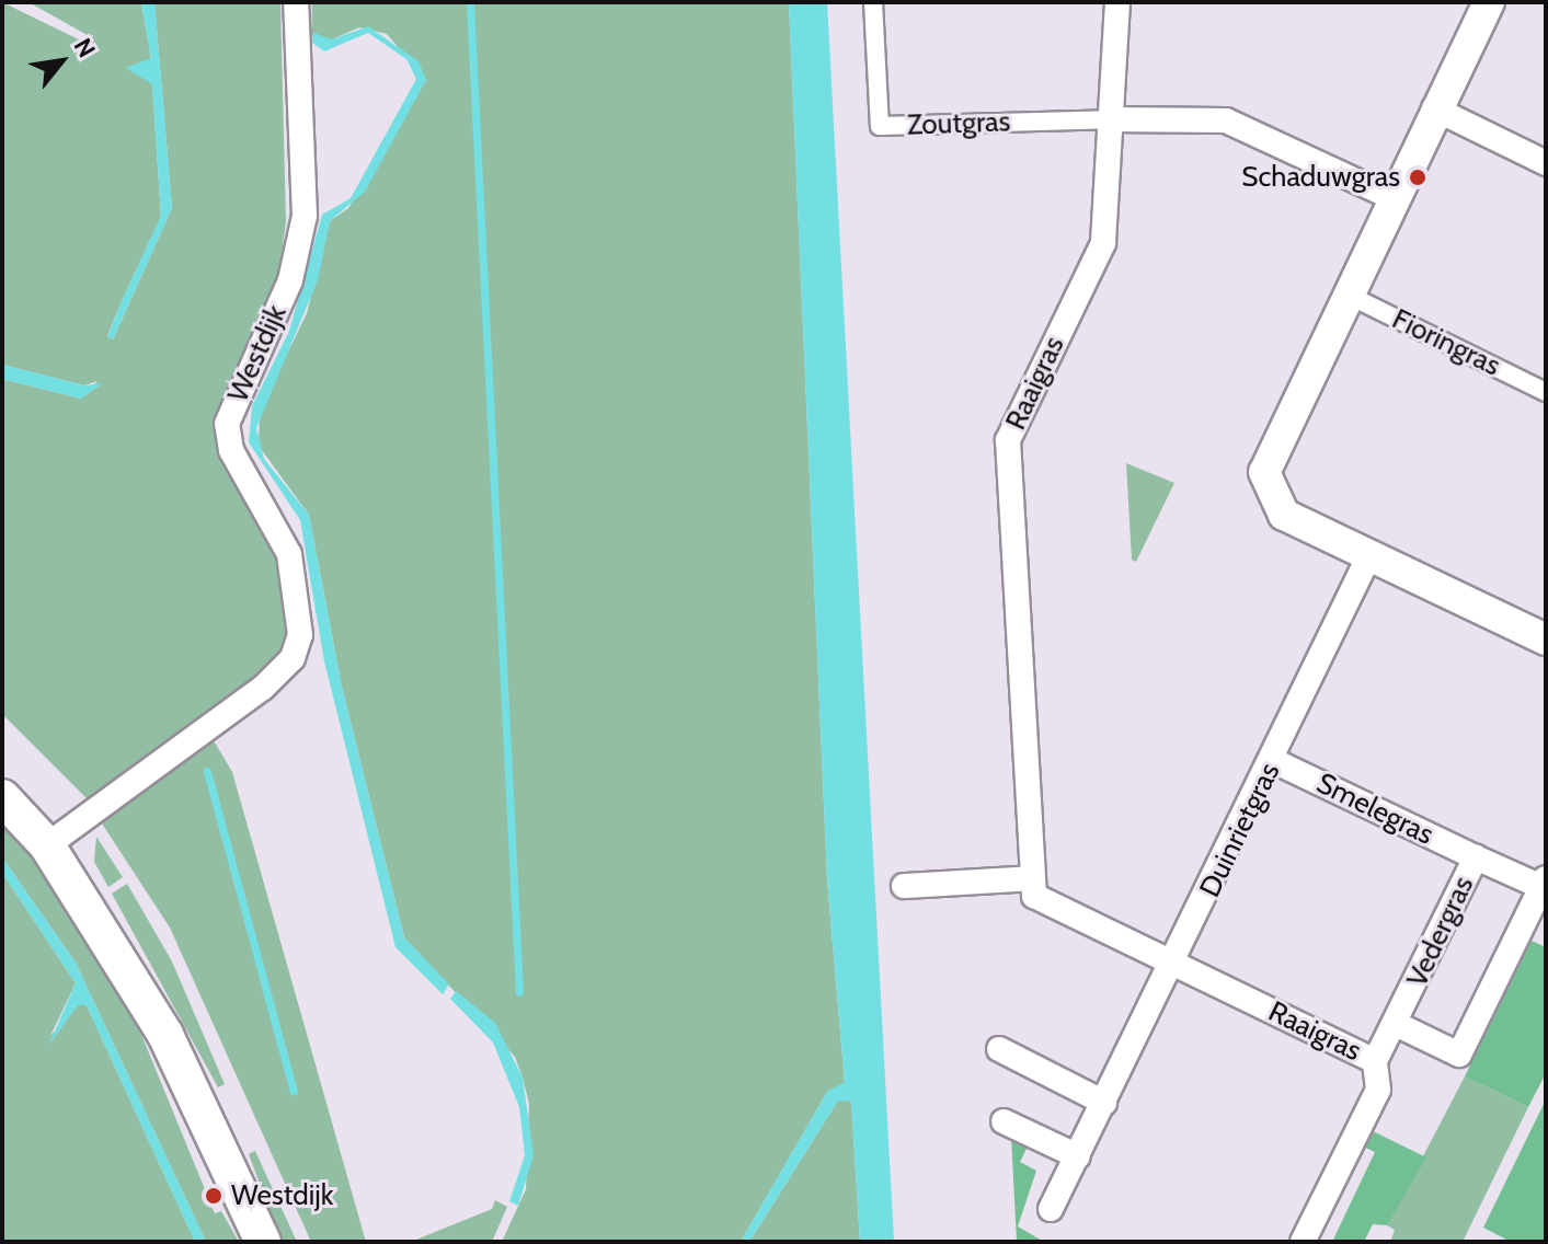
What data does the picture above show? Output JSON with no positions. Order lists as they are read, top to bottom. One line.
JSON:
{"streets":{"street":["Zoutgras","Fioringras","Westdijk","Raaigras","Smelegras","Duinrietgras","Vedergras"]},"crossings":[["Zoutgras","Raaigras"],["Raaigras","Duinrietgras"],["Raaigras","Vedergras"],["Smelegras","Duinrietgras"],["Smelegras","Vedergras"]],"places":["Schaduwgras","Westdijk"],"north":"top right"}
